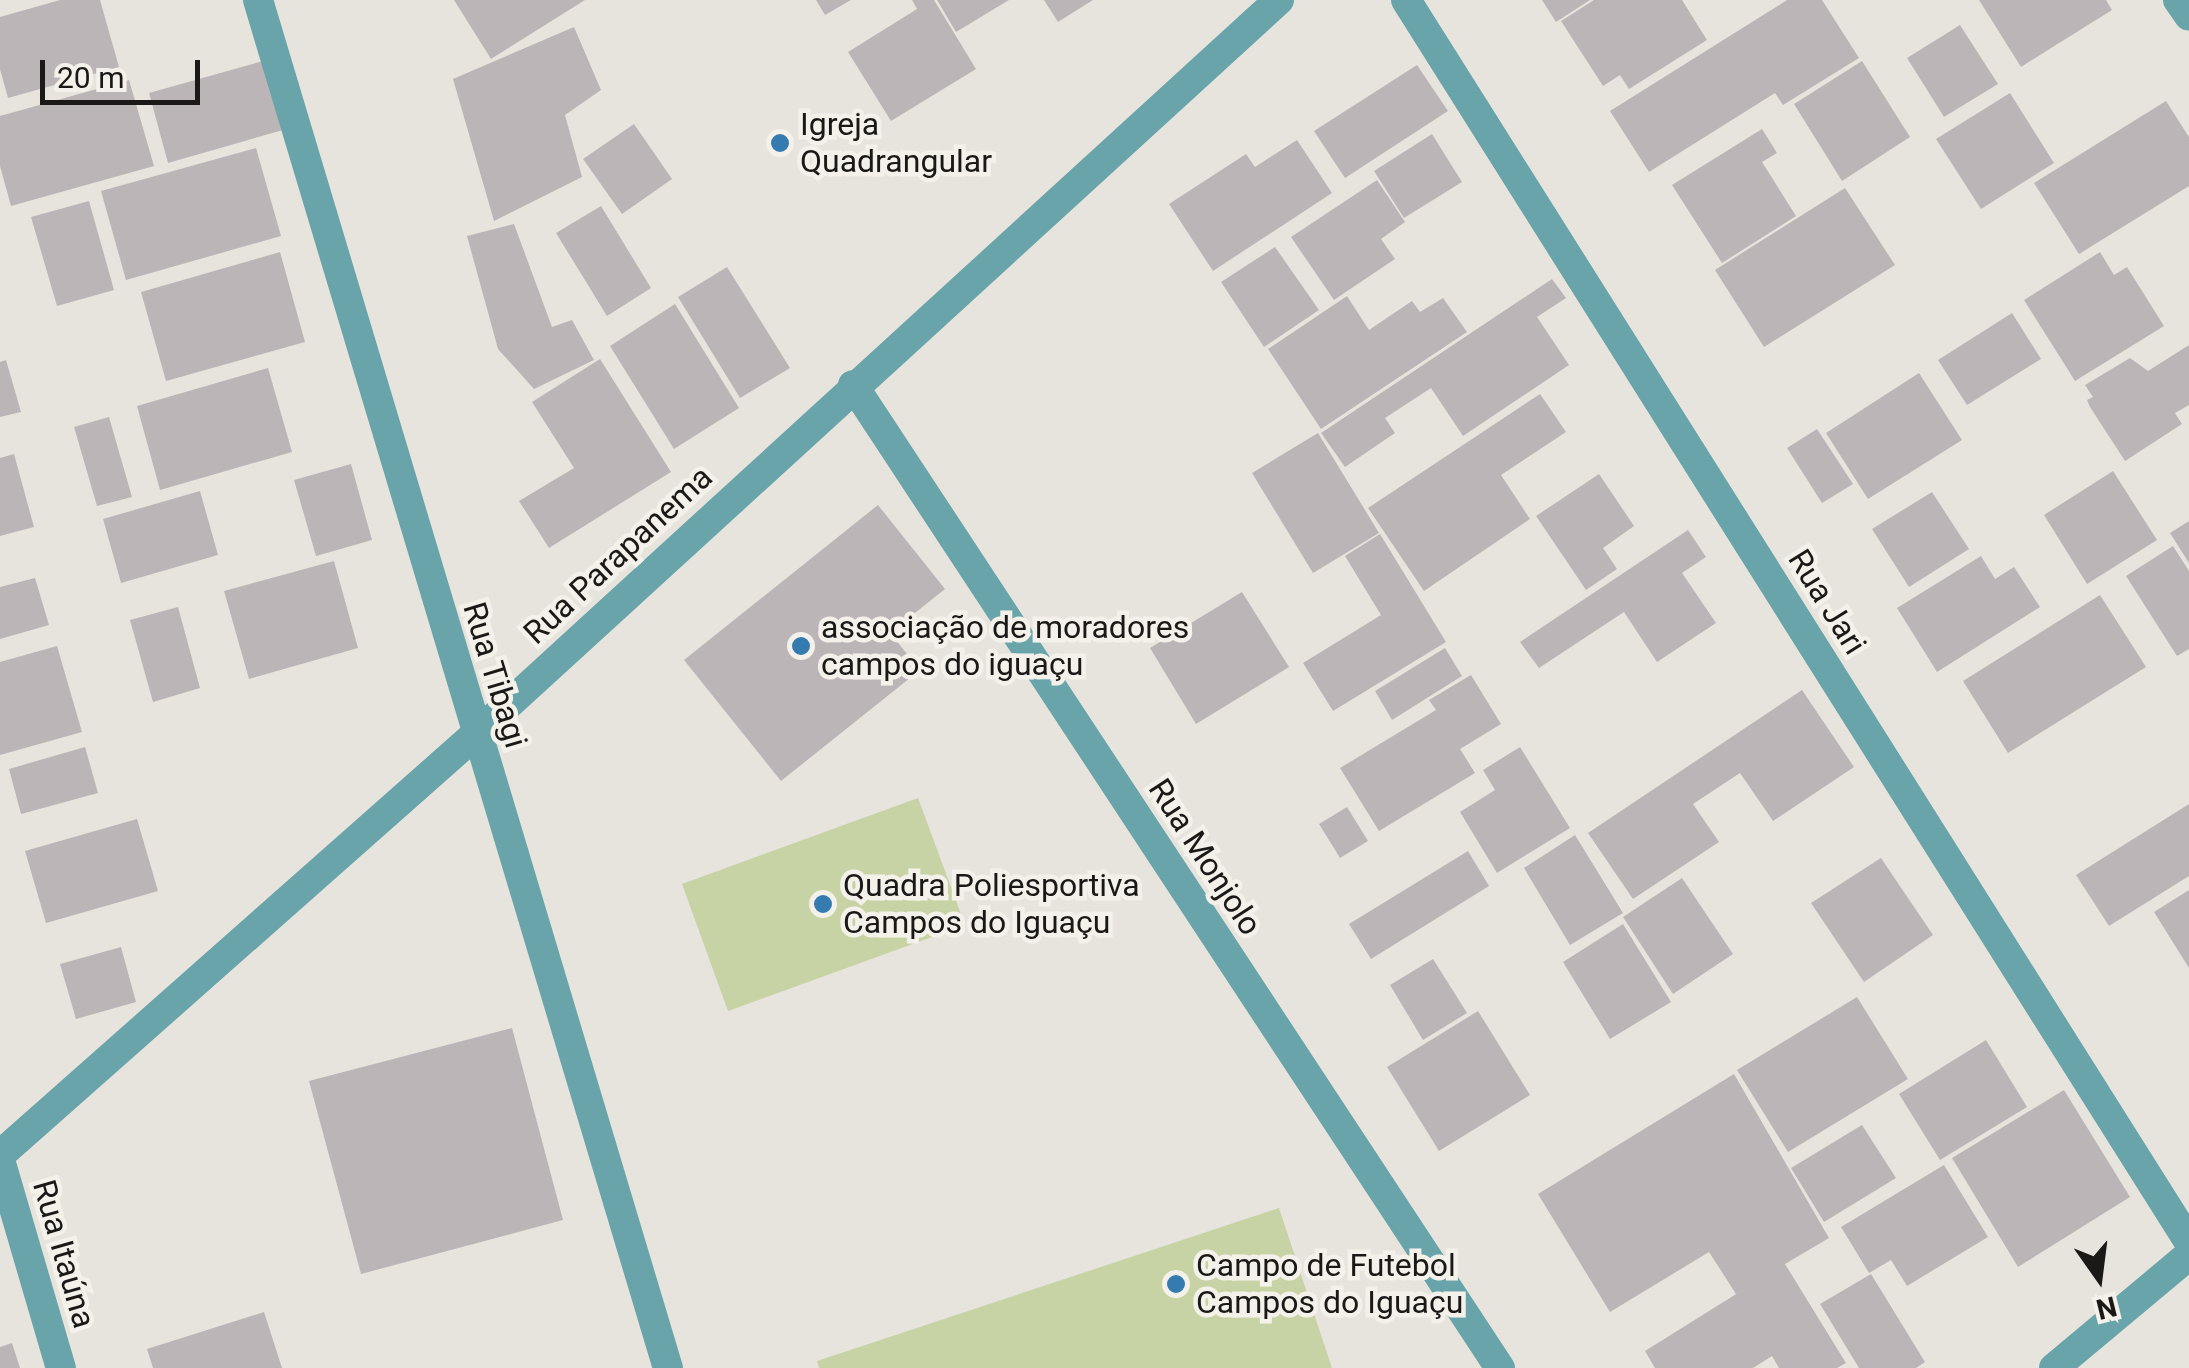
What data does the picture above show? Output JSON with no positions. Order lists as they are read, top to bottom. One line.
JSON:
{"streets":{"street":["Rua Parapanema","Rua Jari","Rua Tibagi","Rua Monjolo","Rua Itaúna"]},"crossings":[["Rua Parapanema","Rua Tibagi"],["Rua Parapanema","Rua Monjolo"],["Rua Parapanema","Rua Itaúna"]],"places":["Igreja Quadrangular","associação de moradores campos do iguaçu","Quadra Poliesportiva Campos do Iguaçu","Campo de Futebol Campos do Iguaçu"],"scale_bar":"20 m","north":"bottom"}
